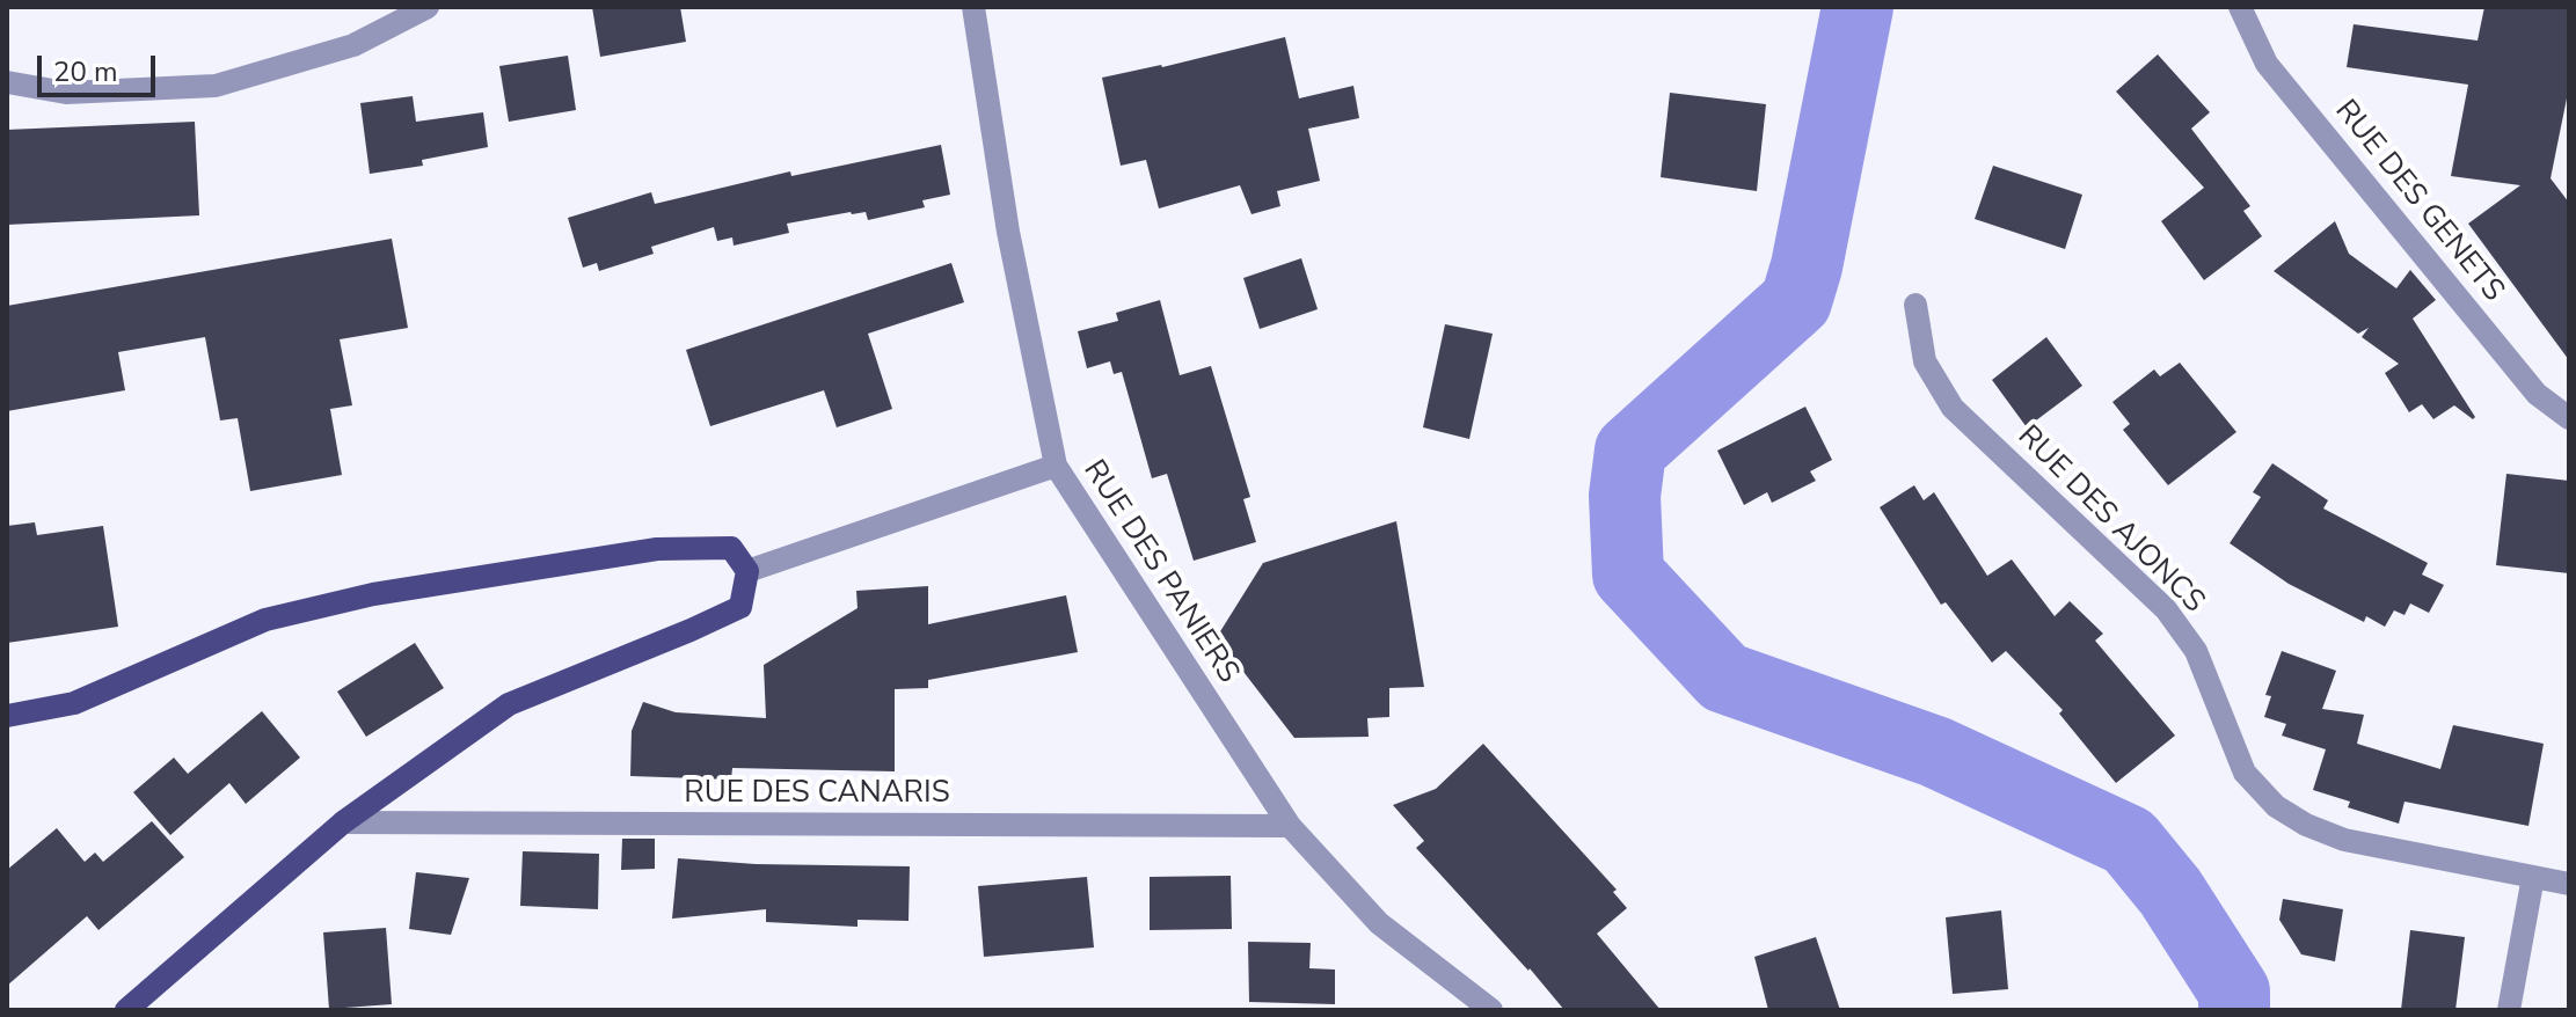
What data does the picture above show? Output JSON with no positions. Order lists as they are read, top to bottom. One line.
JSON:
{"streets":{"street":["RUE DES GENETS","RUE DES AJONCS","RUE DES PANIERS","RUE DES CANARIS"]},"crossings":[["RUE DES PANIERS","RUE DES CANARIS"]],"scale_bar":"20 m"}
